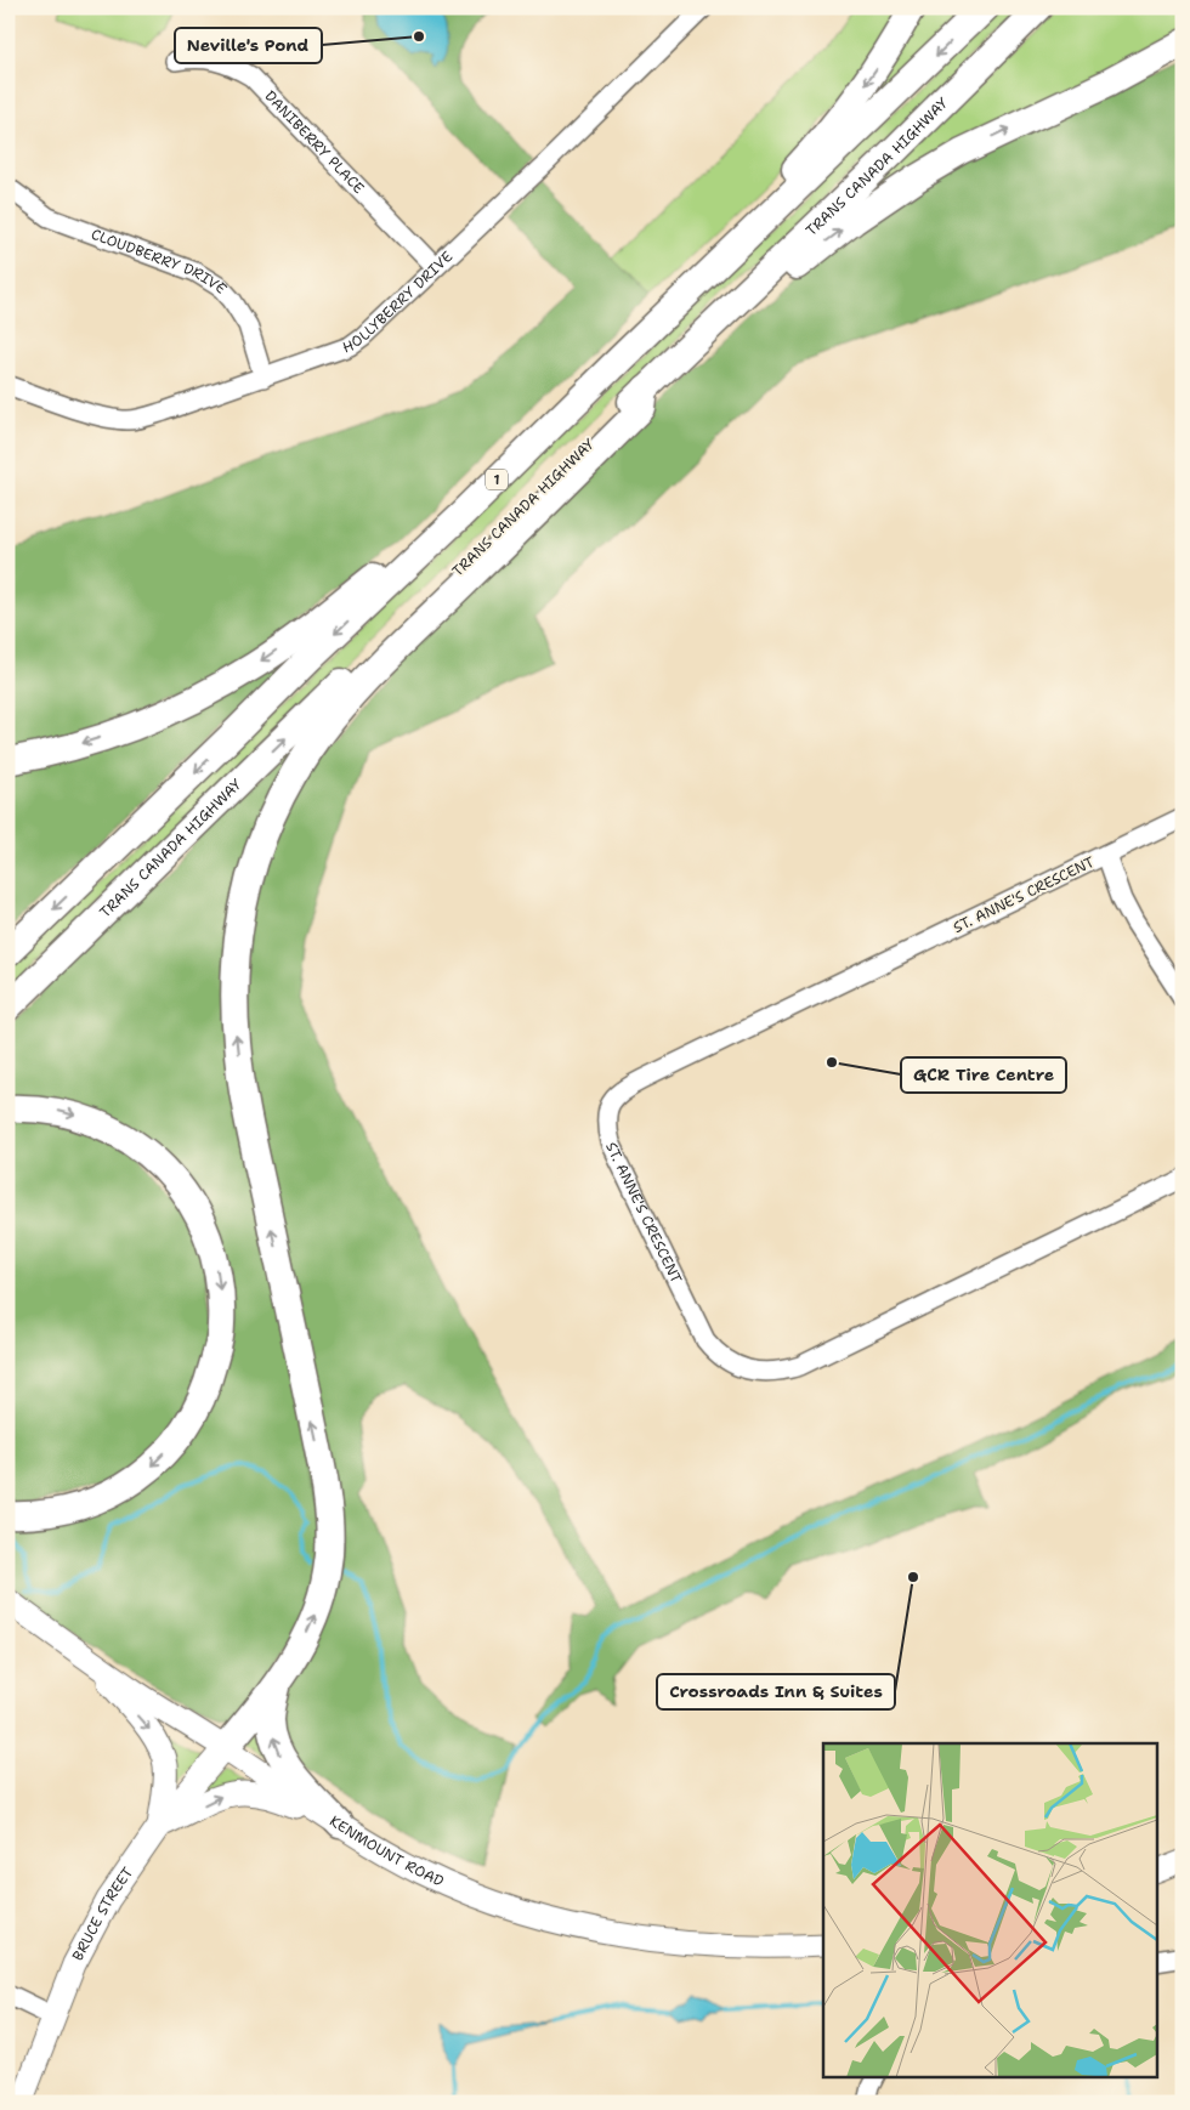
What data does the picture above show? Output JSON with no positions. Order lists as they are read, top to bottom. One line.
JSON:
{"streets":{"highway":["TRANS CANADA HIGHWAY","1"],"main road":["KENMOUNT ROAD","BRUCE STREET"],"street":["DANIBERRY PLACE","CLOUDBERRY DRIVE","HOLLYBERRY DRIVE","ST. ANNE'S CRESCENT"]},"crossings":[["DANIBERRY PLACE","HOLLYBERRY DRIVE"],["CLOUDBERRY DRIVE","HOLLYBERRY DRIVE"],["KENMOUNT ROAD","BRUCE STREET"]],"places":["Neville's Pond","GCR Tire Centre","Crossroads Inn & Suites"]}
